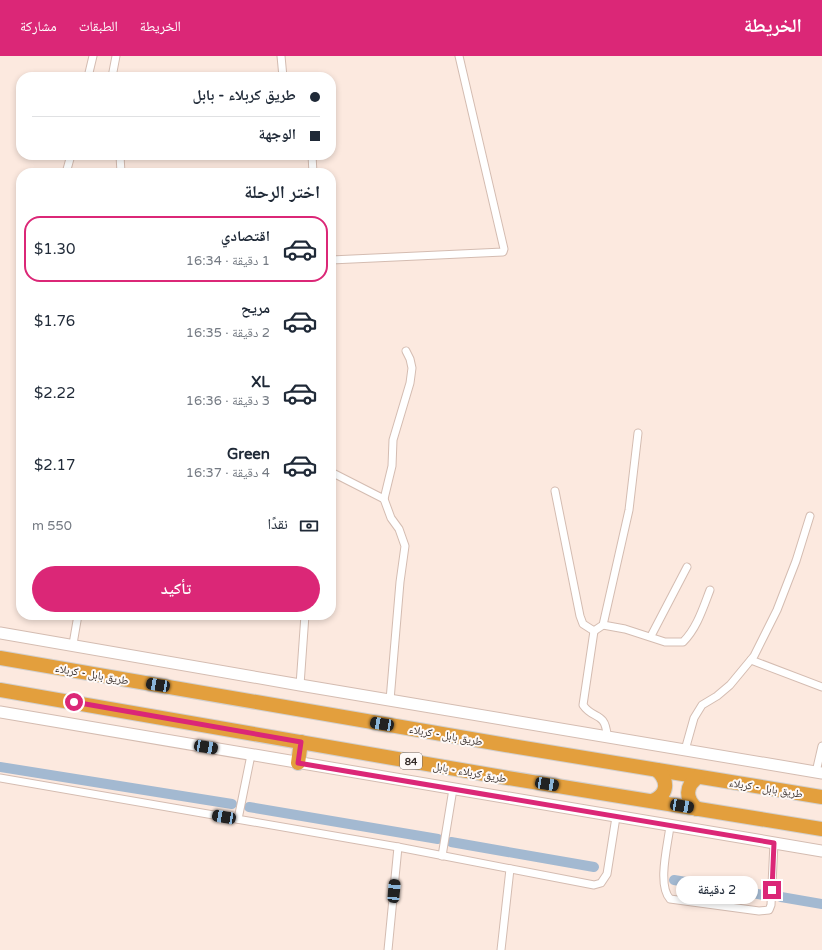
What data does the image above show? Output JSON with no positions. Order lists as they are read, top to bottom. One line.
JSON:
{"streets":{"highway":["طريق بابل - كربلاء","84","طريق كربلاء - بابل"]},"page":{"header":"الخريطة","nav":["الخريطة","الطبقات","مشاركة"],"banner":["طريق كربلاء - بابل","الوجهة"],"heading":"اختر الرحلة","list":[{"name":"اقتصادي","note":"1 دقيقة · 16:34","value":"$1.30"},{"name":"مريح","note":"2 دقيقة · 16:35","value":"$1.76"},{"name":"XL","note":"3 دقيقة · 16:36","value":"$2.22"},{"name":"Green","note":"4 دقيقة · 16:37","value":"$2.17"}],"pay":["نقدًا","550 m"],"buttons":"تأكيد","bubble":"2 دقيقة"}}
